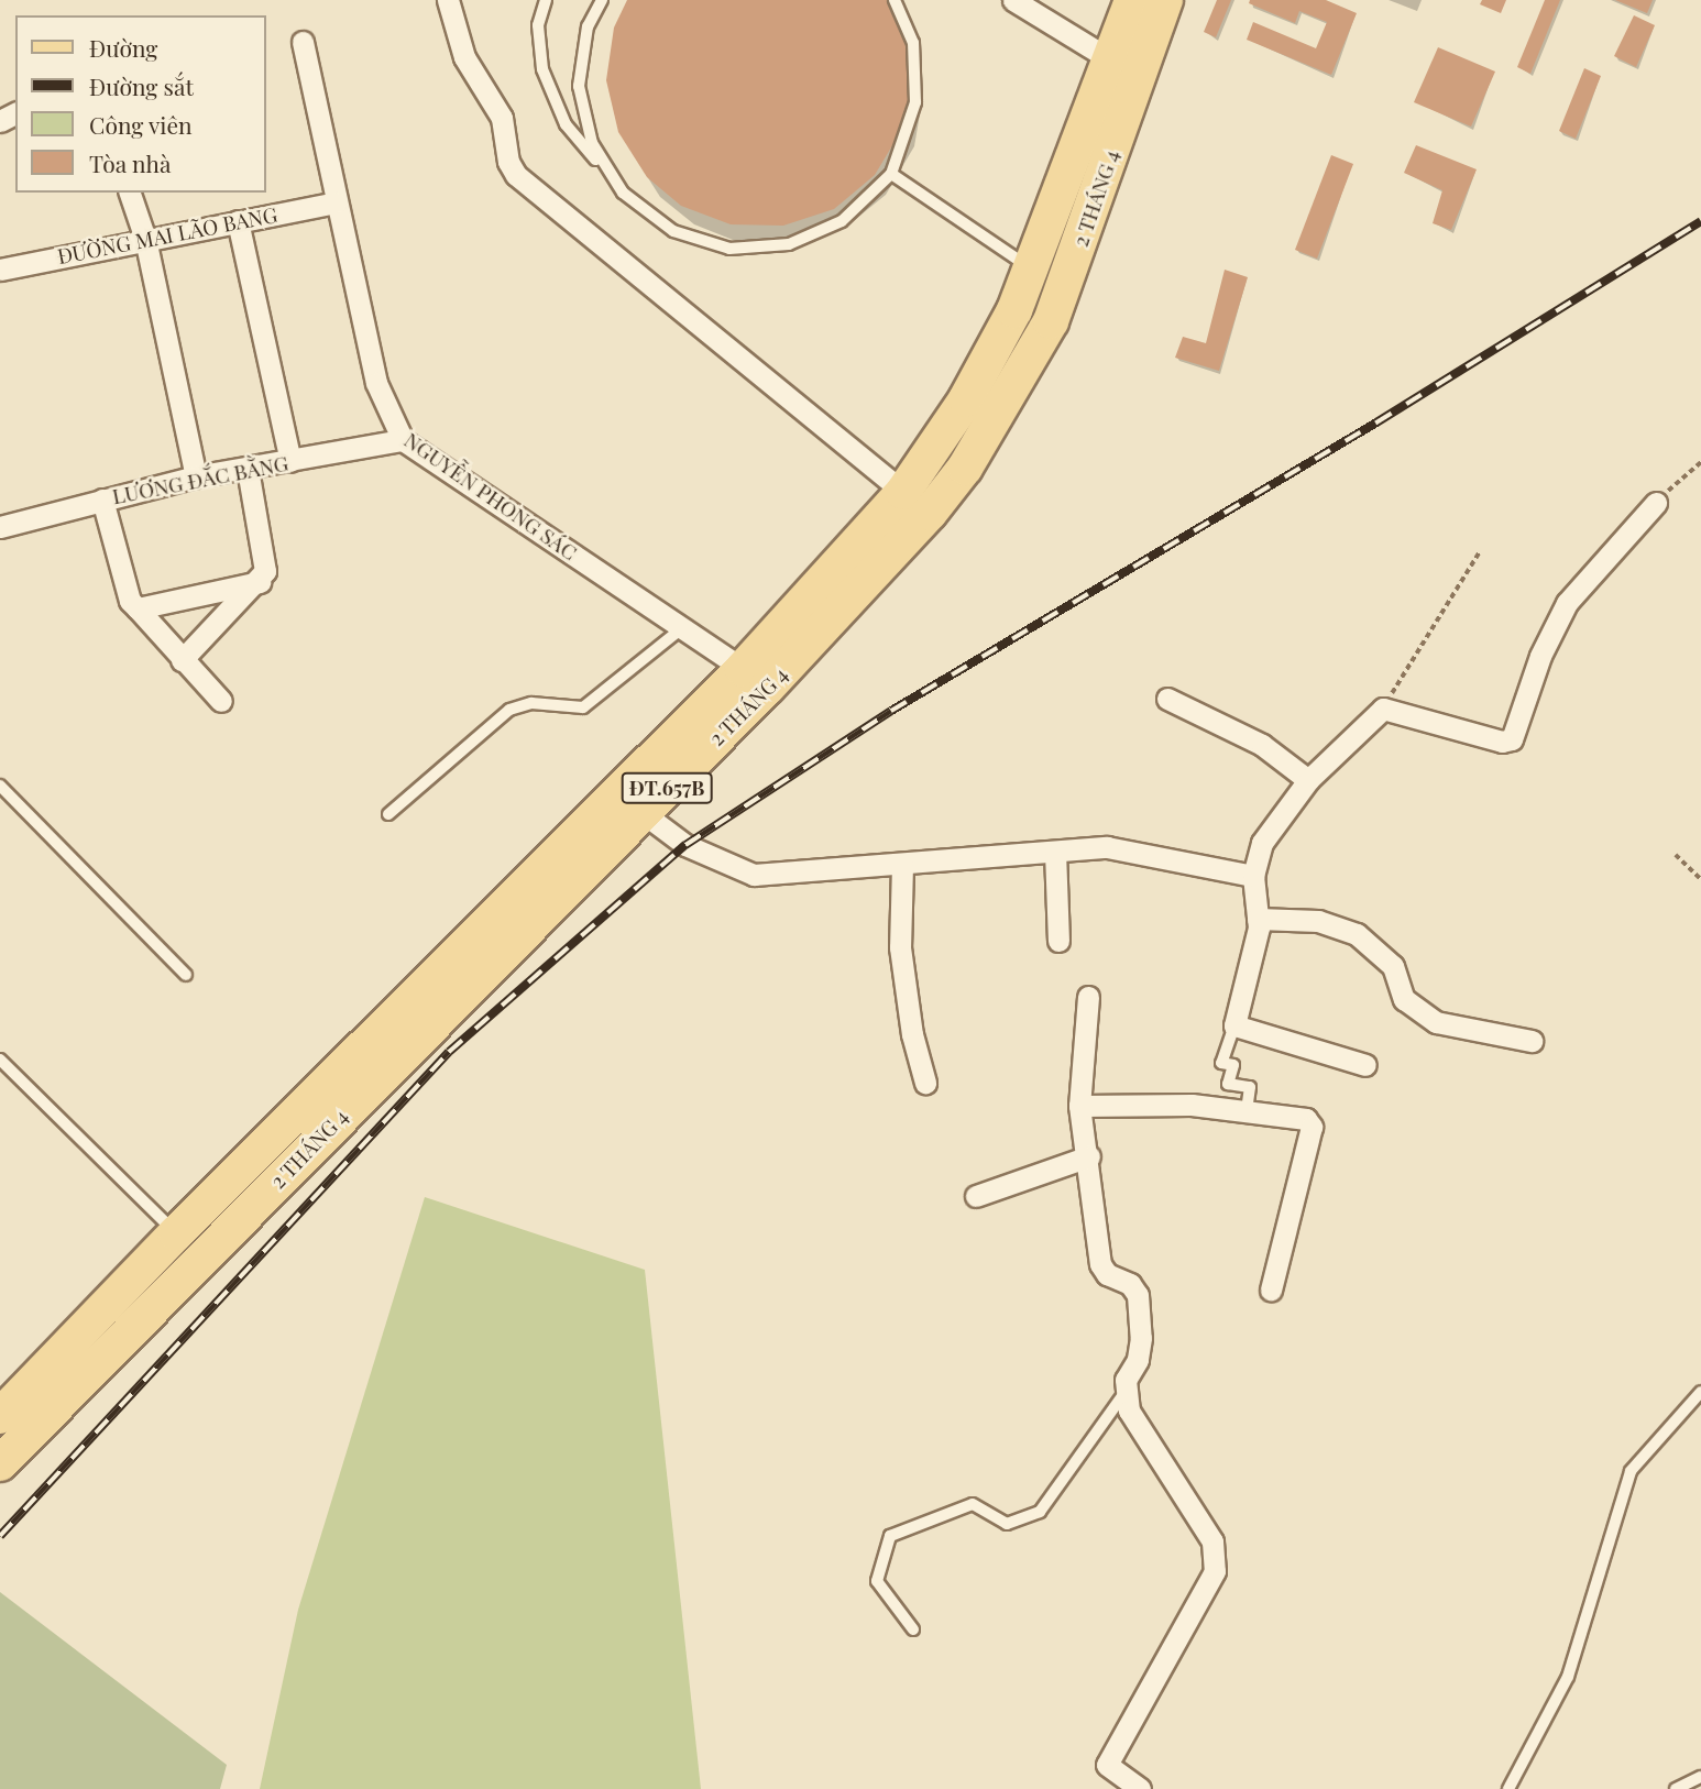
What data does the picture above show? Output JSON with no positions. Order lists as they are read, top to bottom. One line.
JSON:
{"streets":{"main road":["2 THÁNG 4","ĐT.657B"],"street":["ĐƯỜNG MAI LÃO BANG","LƯƠNG ĐẮC BẰNG","NGUYỄN PHONG SÁC"]},"crossings":[["2 THÁNG 4","NGUYỄN PHONG SÁC"],["ĐƯỜNG MAI LÃO BANG","NGUYỄN PHONG SÁC"],["LƯƠNG ĐẮC BẰNG","NGUYỄN PHONG SÁC"]],"legend":["Đường","Đường sắt","Công viên","Tòa nhà"]}
